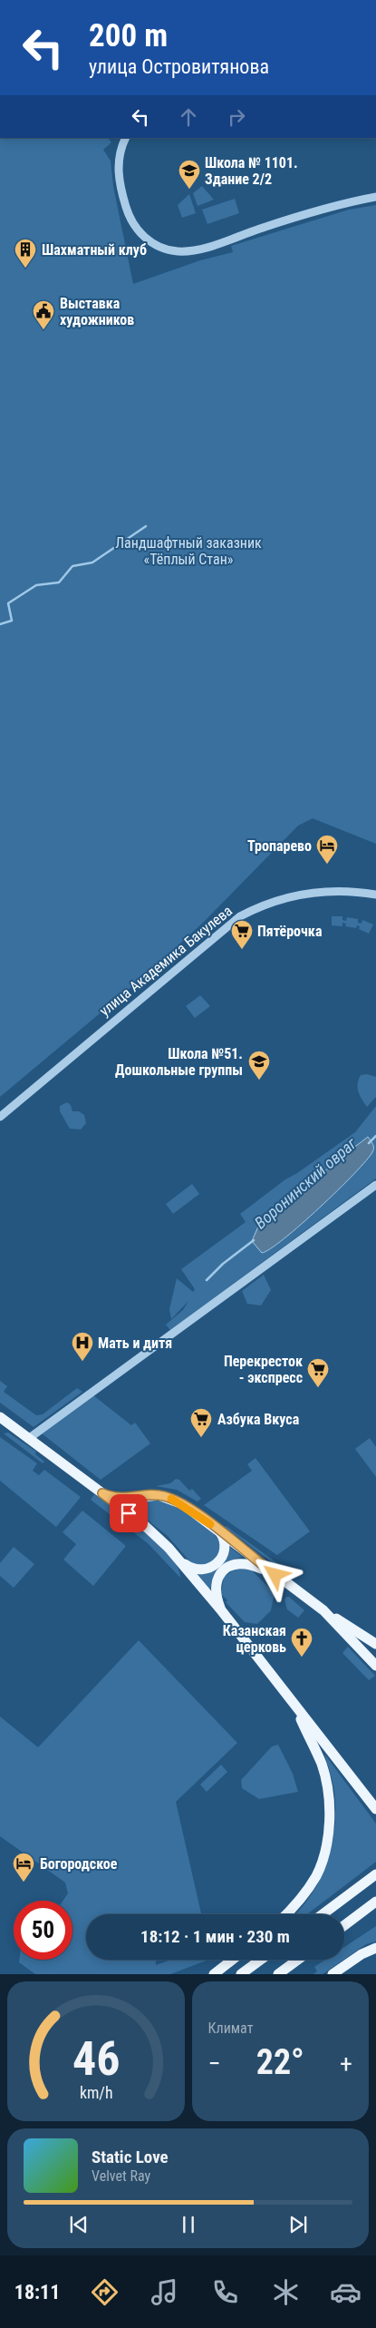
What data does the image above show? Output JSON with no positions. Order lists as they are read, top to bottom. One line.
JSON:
{"streets":{"street":["улица Академика Бакулева"]},"water":["Воронинский овраг"],"parks":["Ландшафтный заказник «Тёплый Стан»"],"places":{"school or university":["Школа № 1101. Здание 2/2","Школа №51. Дошкольные группы"],"building":["Шахматный клуб"],"public building":["Выставка художников"],"hotel":["Тропарево","Богородское"],"supermarket":["Пятёрочка","Перекресток - экспресс","Азбука Вкуса"],"hospital":["Мать и дитя"],"church":["Казанская церковь"]},"page":{"turn":["200 m","улица Островитянова"],"limit":"50","trip":"18:12 · 1 мин · 230 m","tile":"Климат","heat":["−","22°","+"],"song":["Static Love","Velvet Ray"],"tabs":"18:11","gauge":["46","km/h"]}}
